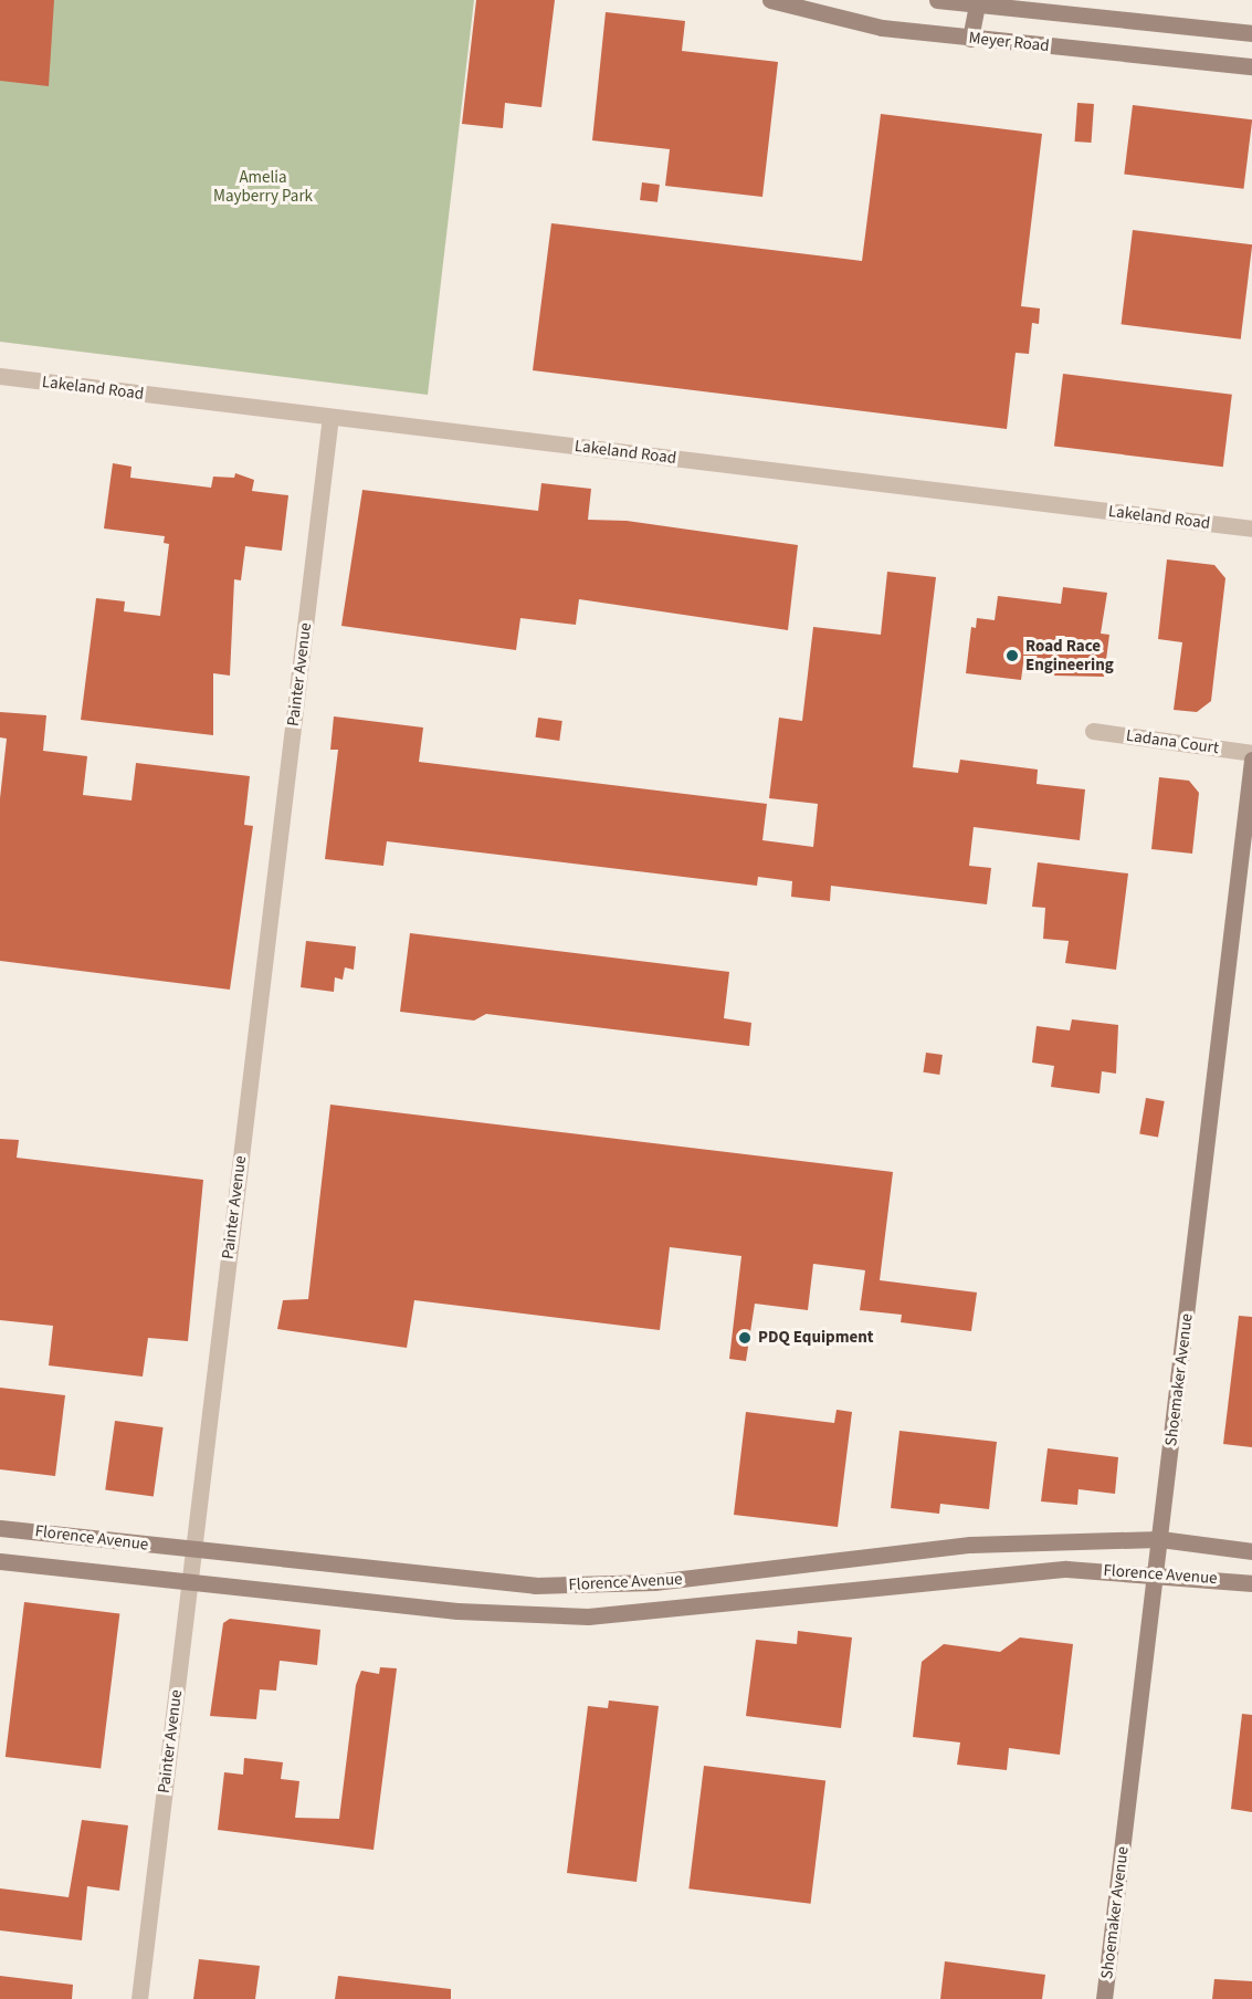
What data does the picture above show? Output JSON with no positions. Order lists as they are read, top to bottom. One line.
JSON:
{"streets":{"main road":["Meyer Road","Shoemaker Avenue","Florence Avenue"],"street":["Lakeland Road","Painter Avenue","Ladana Court"]},"crossings":[["Lakeland Road","Painter Avenue"],["Painter Avenue","Florence Avenue"],["Shoemaker Avenue","Florence Avenue"]],"parks":["Amelia Mayberry Park"],"places":["Road Race Engineering","PDQ Equipment"]}
